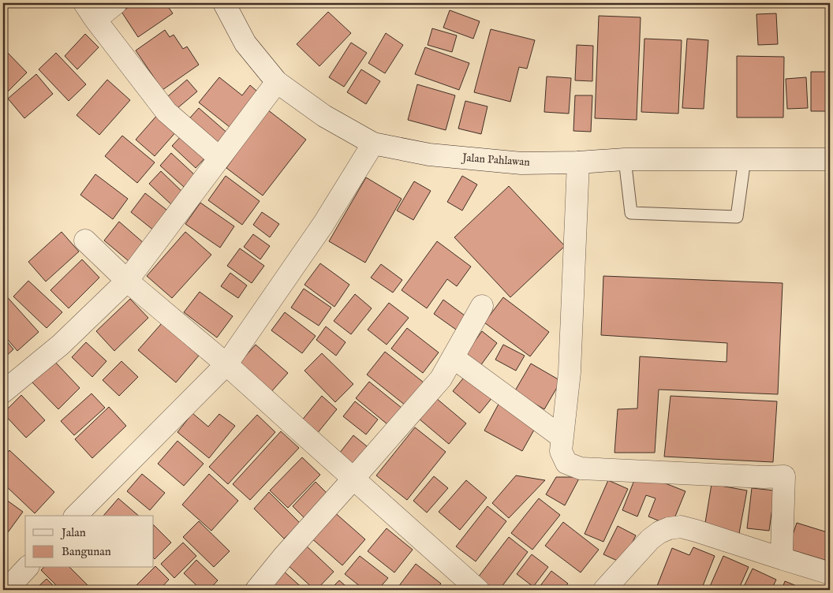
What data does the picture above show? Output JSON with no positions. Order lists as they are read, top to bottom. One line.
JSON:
{"streets":{"street":["Jalan Pahlawan"]},"legend":["Jalan","Bangunan"]}
